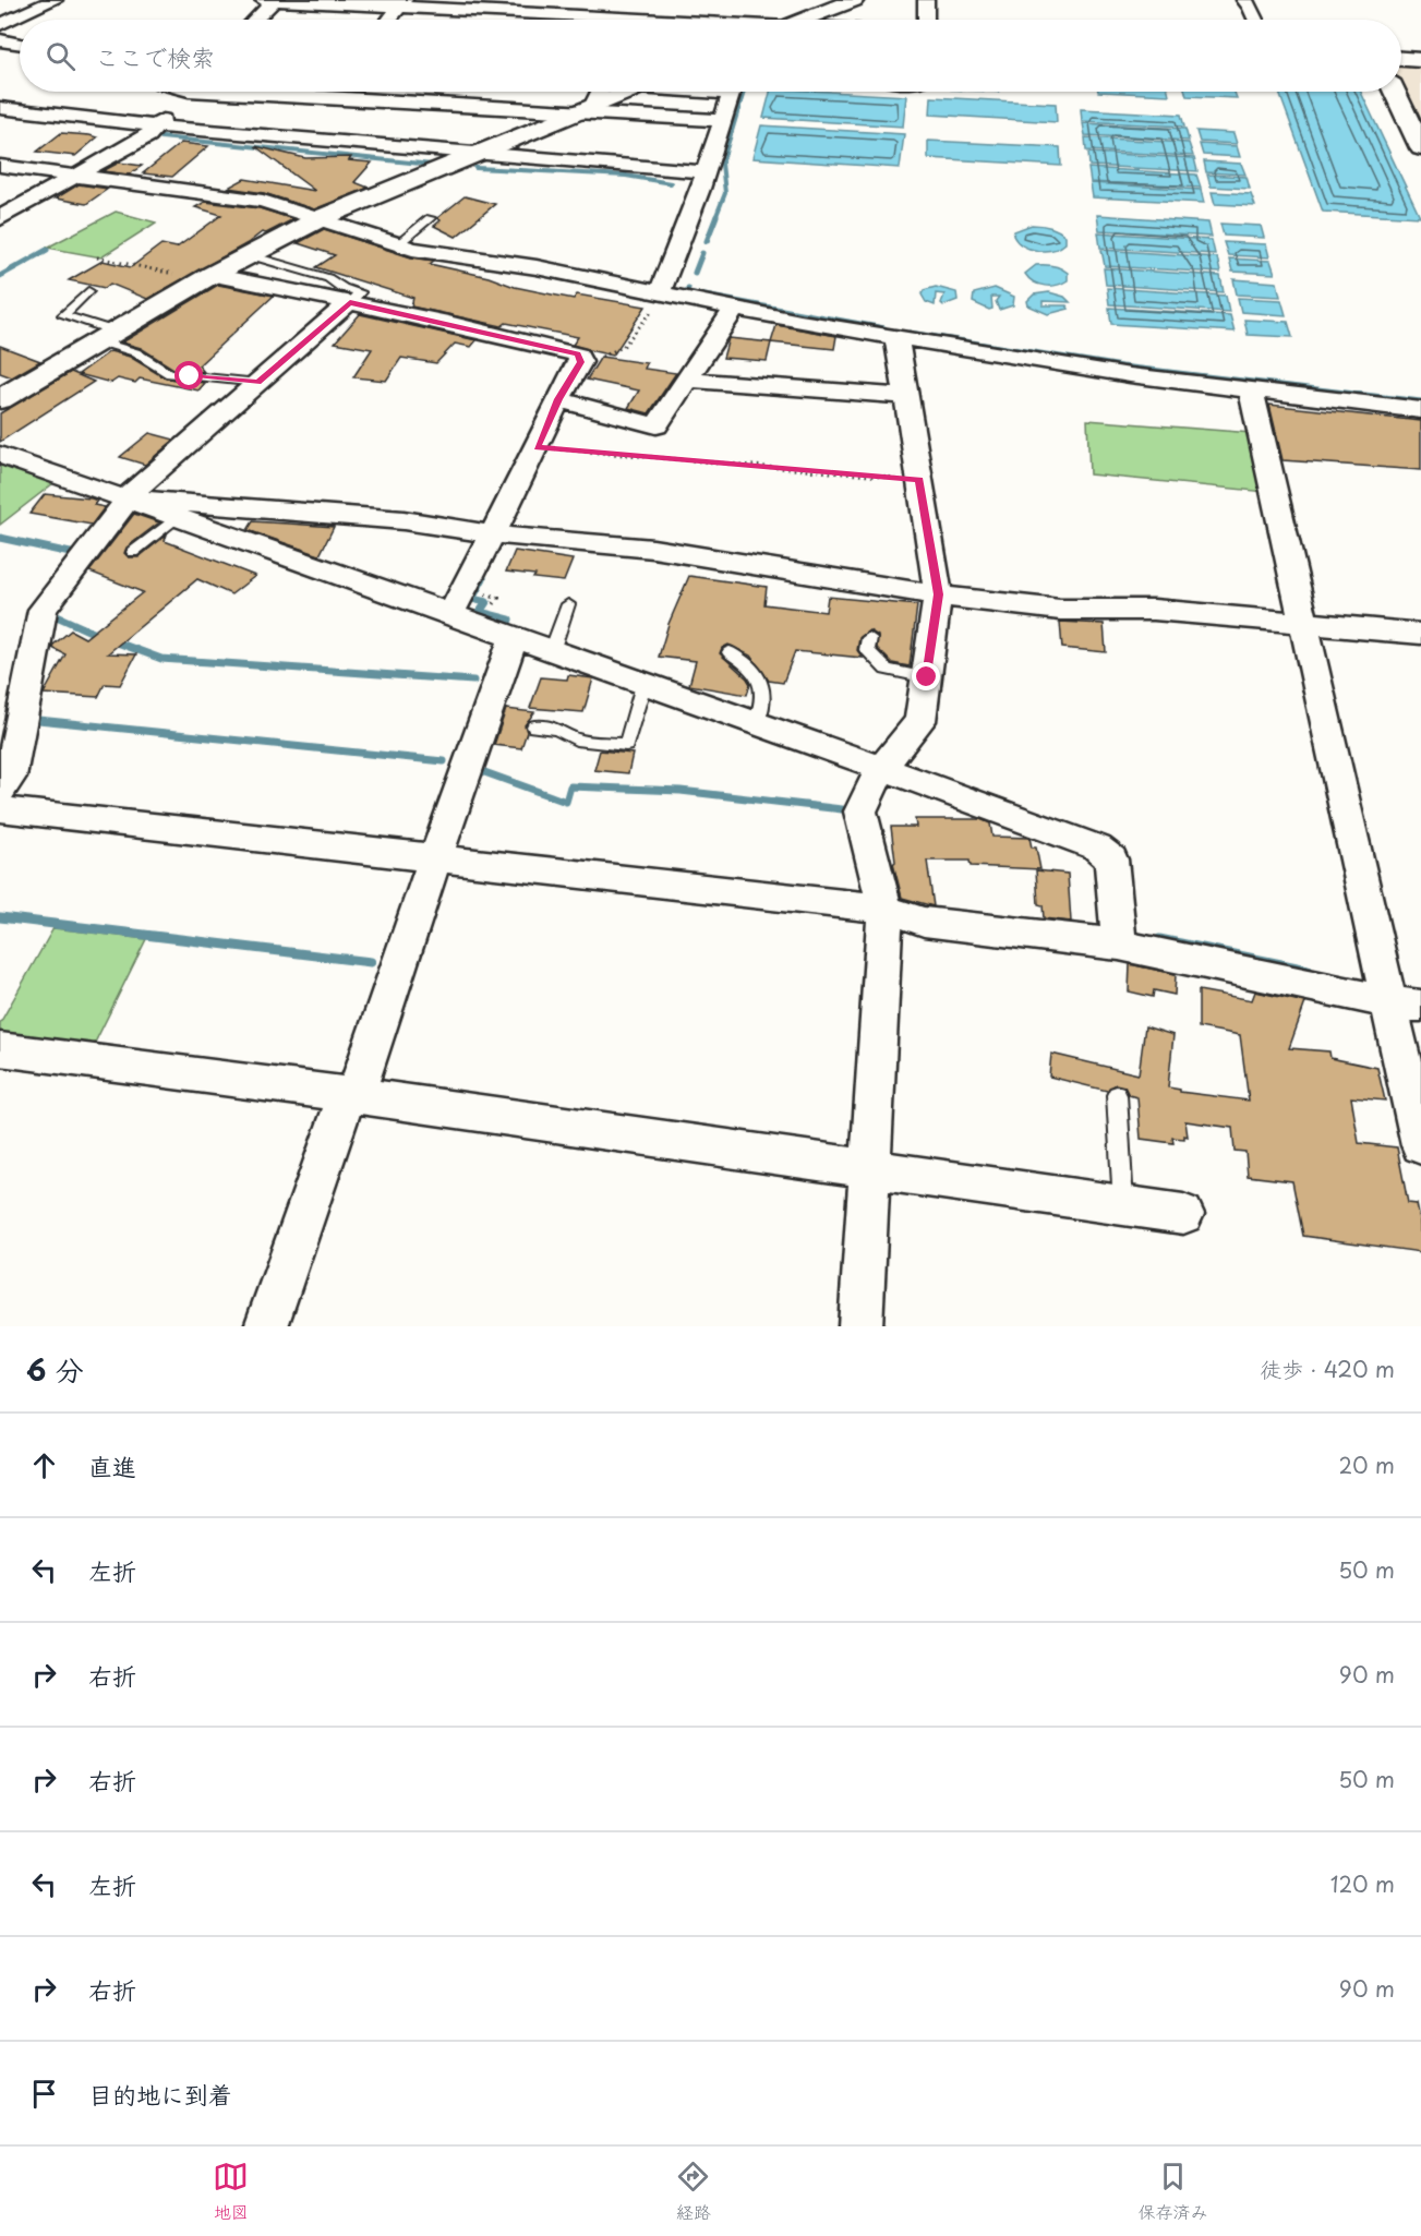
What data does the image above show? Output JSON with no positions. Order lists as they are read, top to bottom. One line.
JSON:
{"page":{"search":"ここで検索","heading":["6 分","徒歩 · 420 m"],"list":[["直進","20 m"],["左折","50 m"],["右折","90 m"],["右折","50 m"],["左折","120 m"],["右折","90 m"],"目的地に到着"],"nav":["地図","経路","保存済み"]}}
